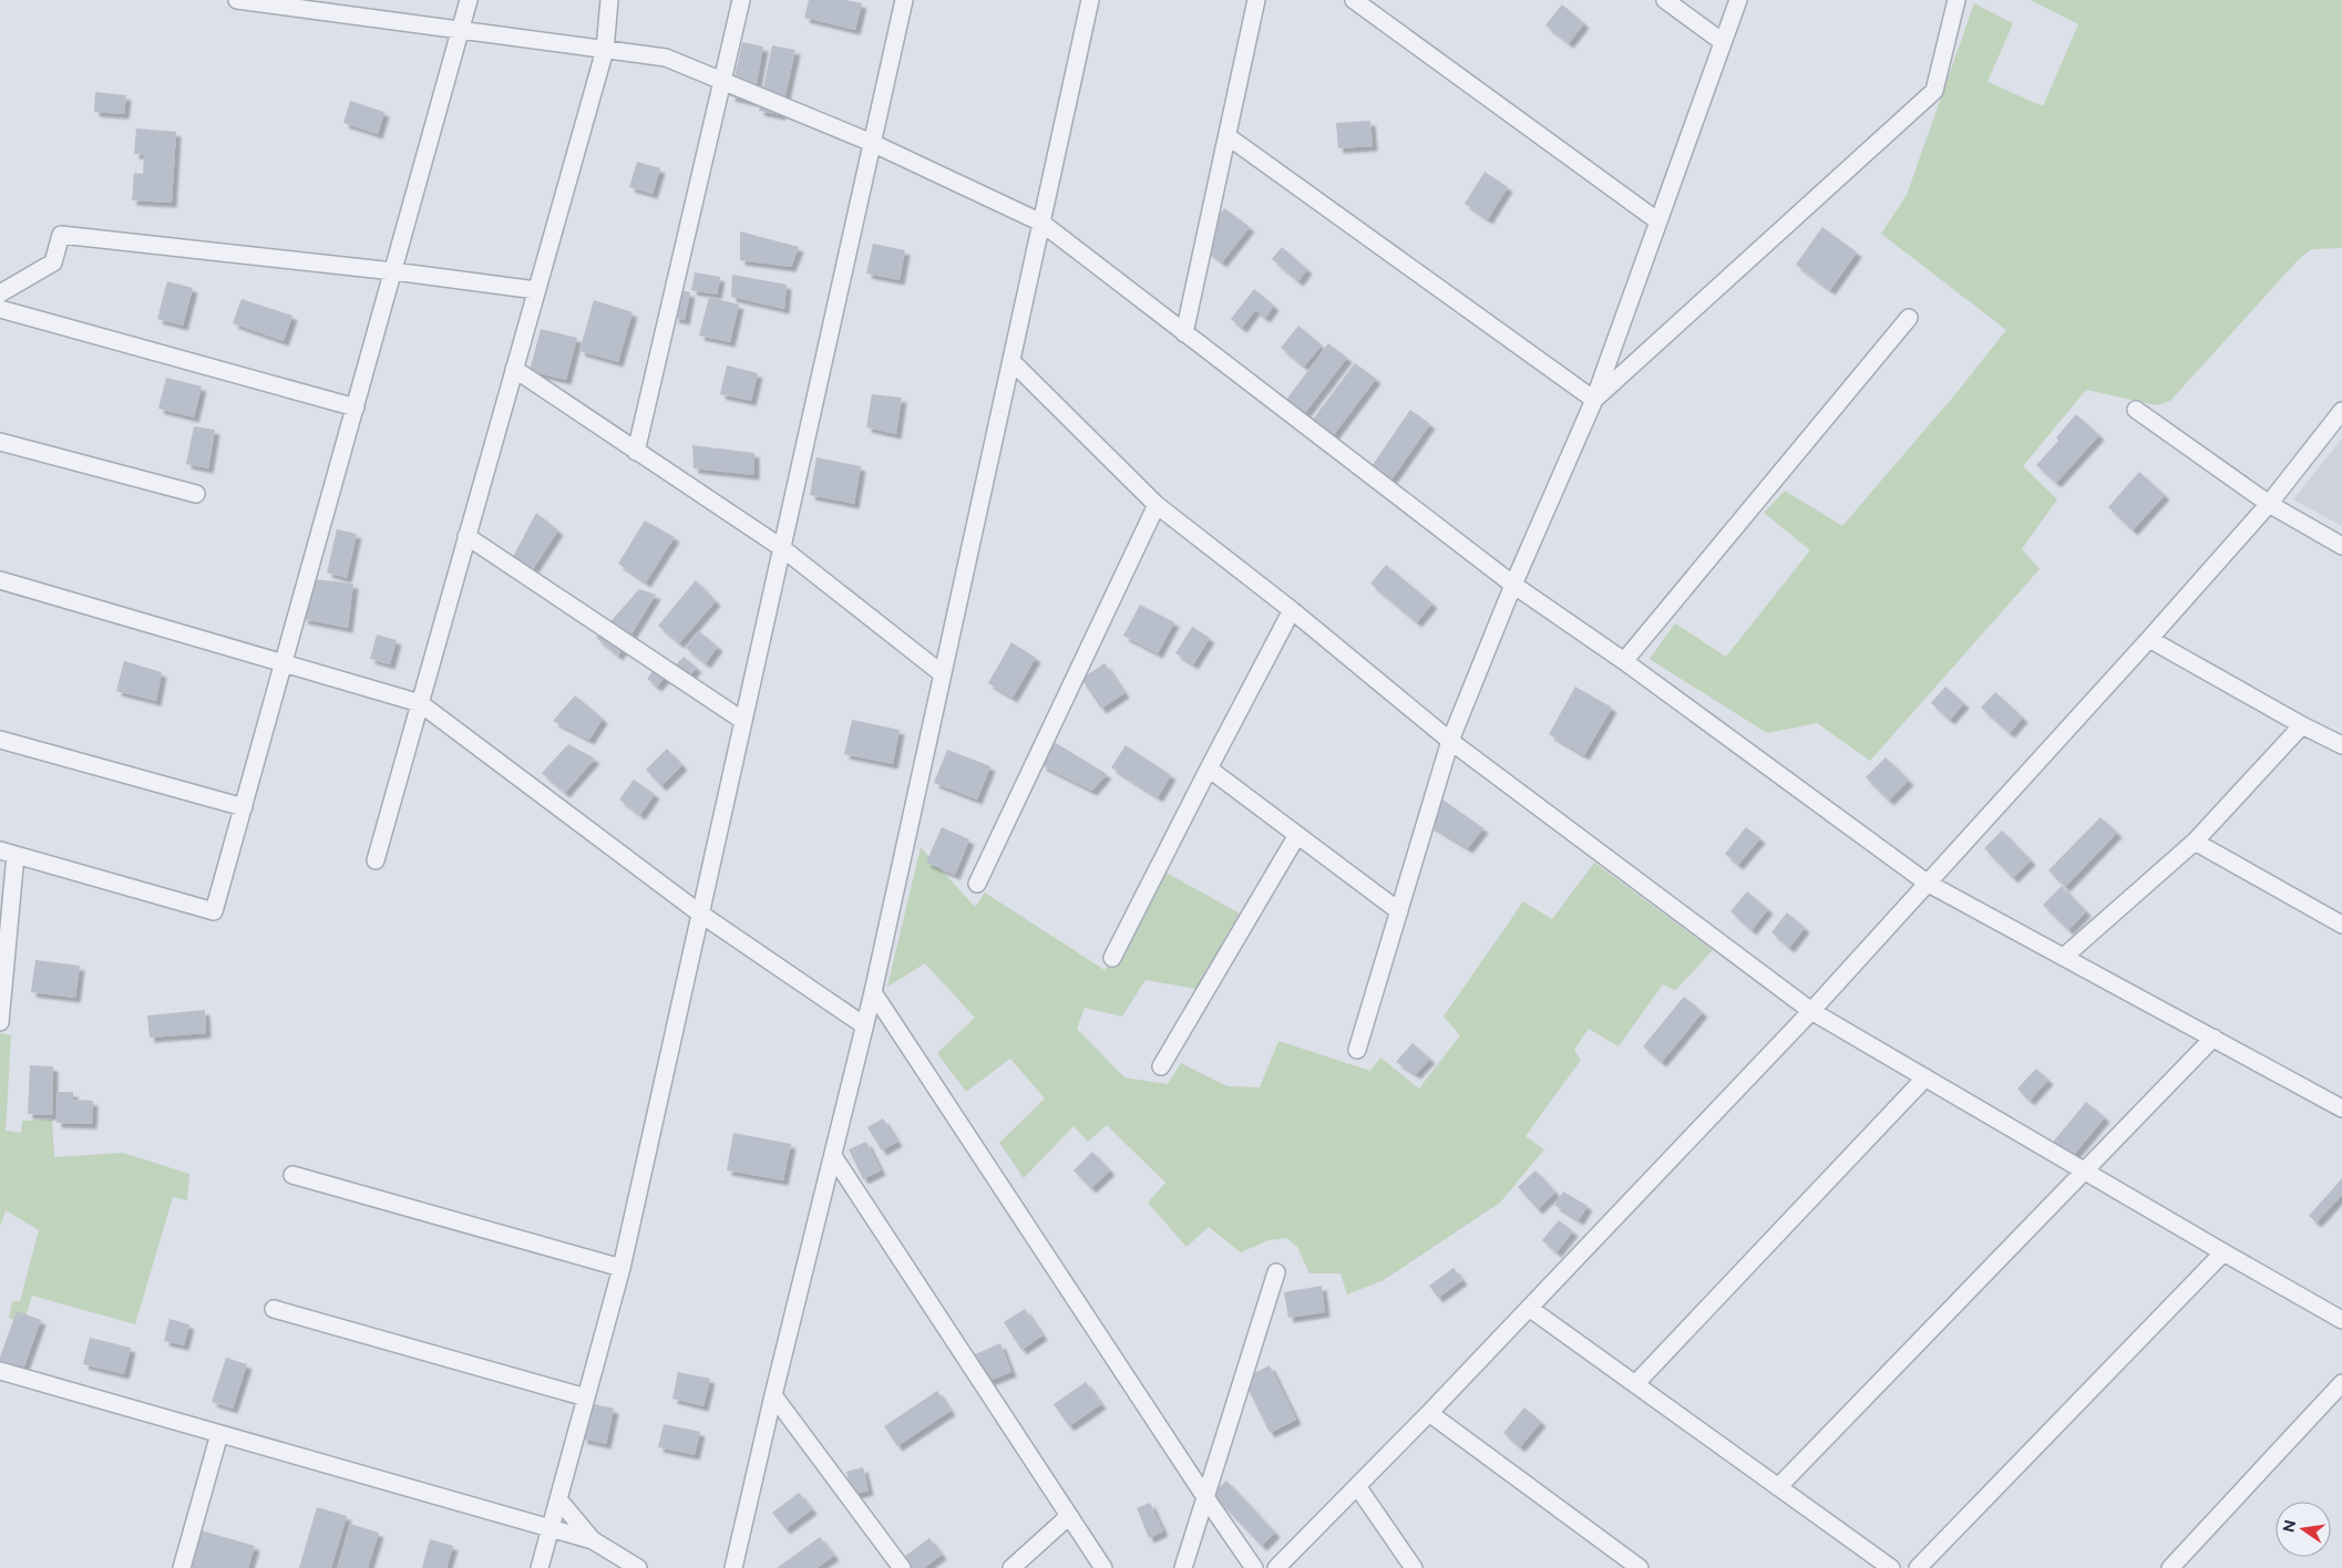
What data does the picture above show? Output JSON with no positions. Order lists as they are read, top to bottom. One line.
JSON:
{"north":"left"}
